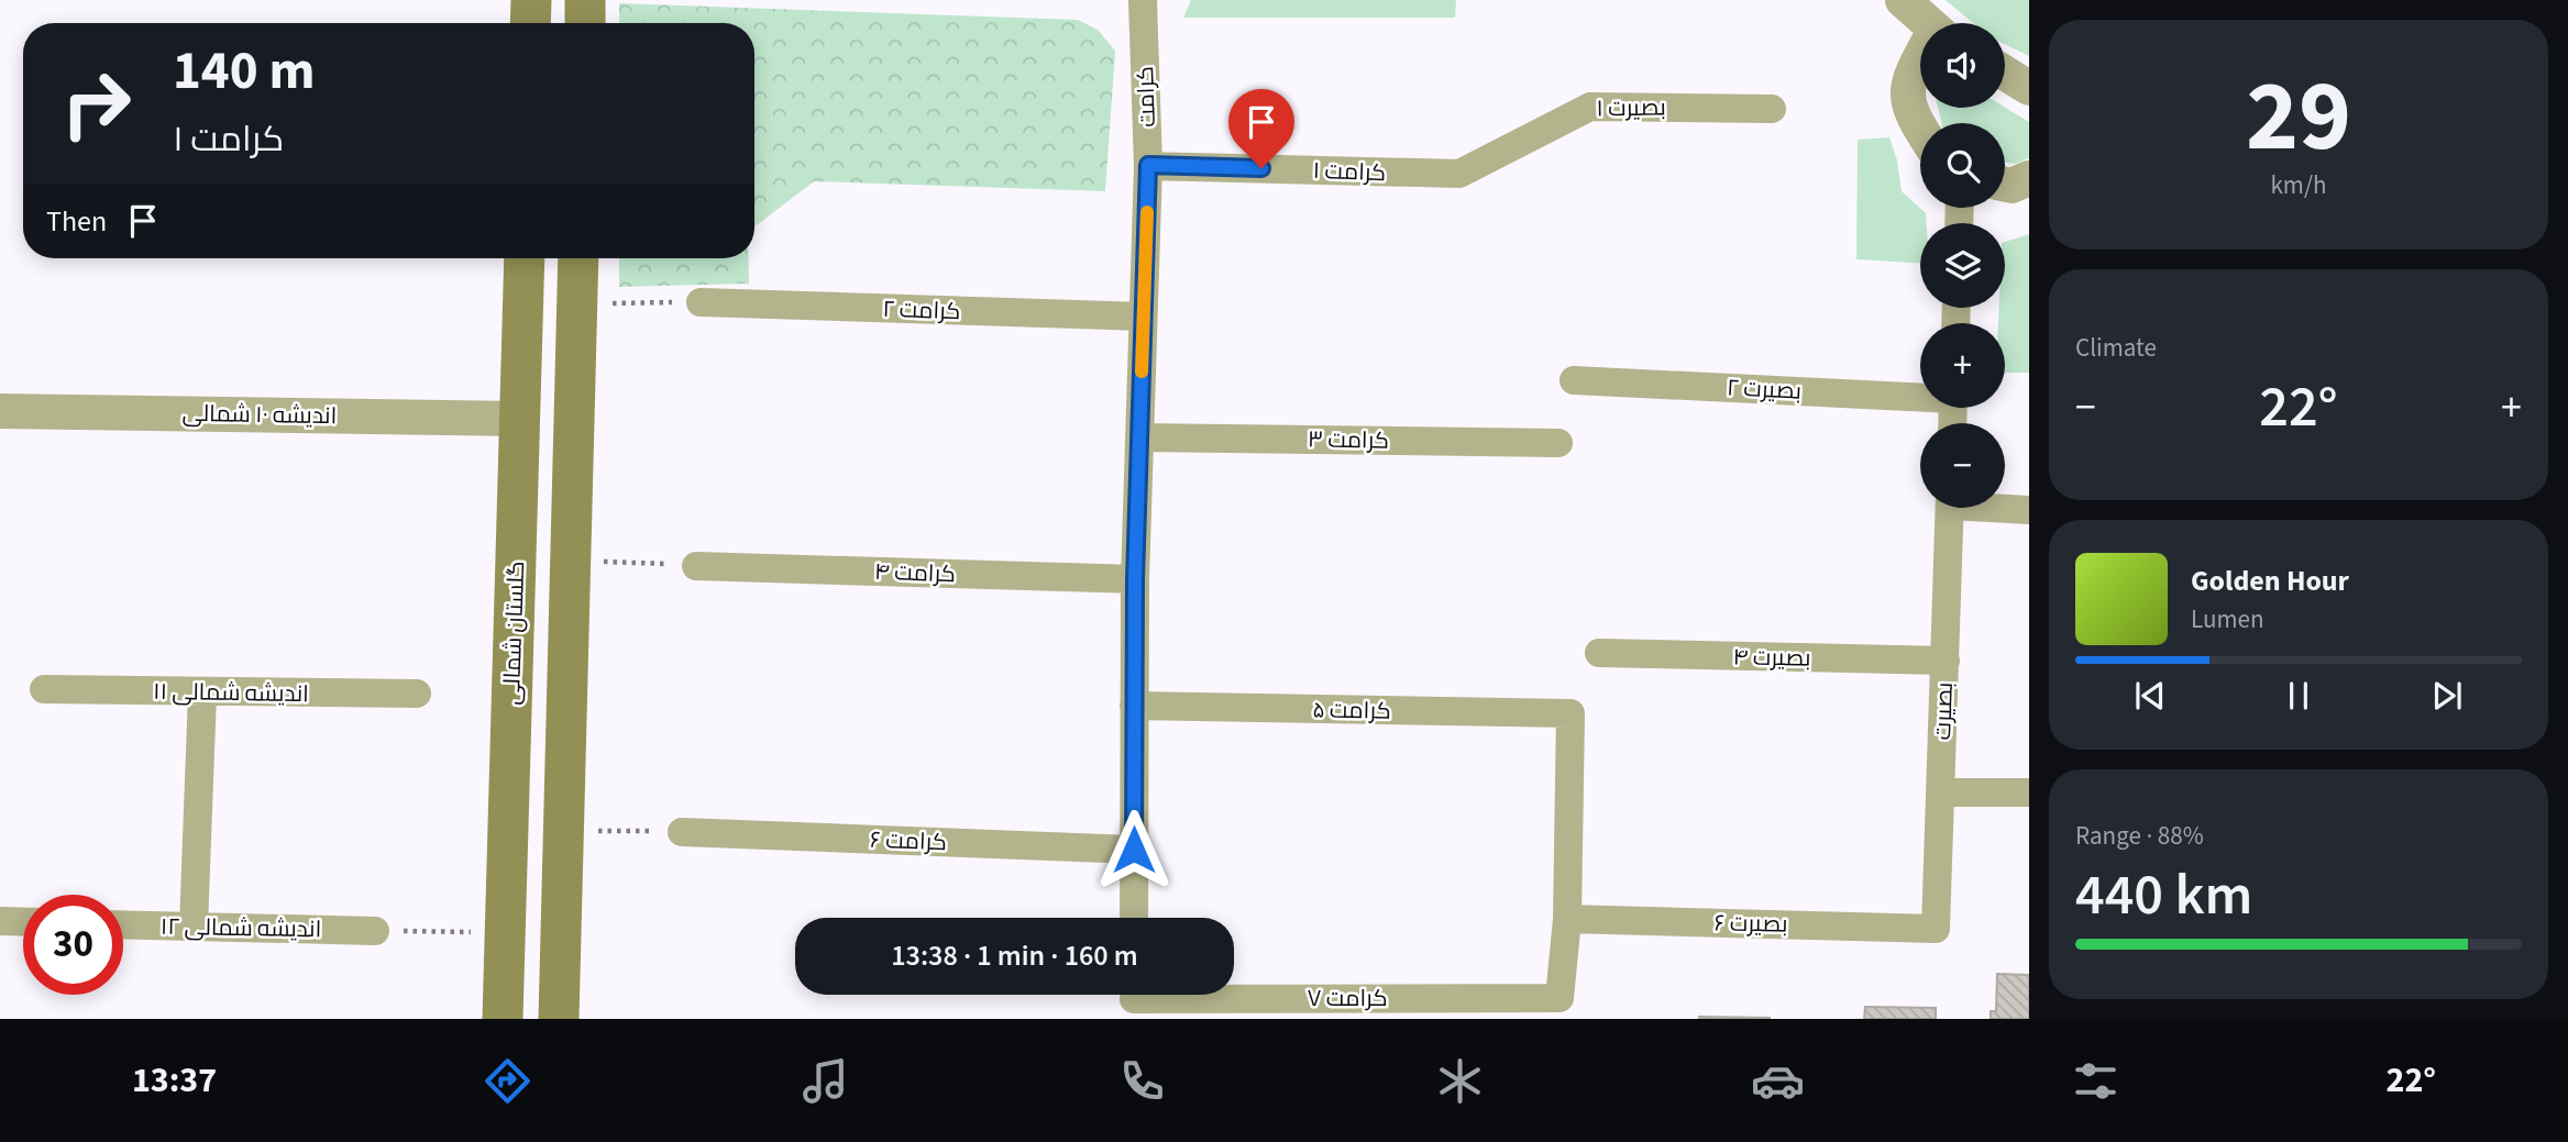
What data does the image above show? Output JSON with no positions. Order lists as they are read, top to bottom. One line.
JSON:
{"streets":{"main road":["گلستان شمالی"],"street":["کرامت","بصیرت ۱","کرامت ۱","کرامت ۲","بصیرت ۲","اندیشه ۱۰ شمالی","کرامت ۳","کرامت ۴","بصیرت ۴","اندیشه شمالی ۱۱","کرامت ۵","بصیرت","کرامت ۶","بصیرت ۶","اندیشه شمالی ۱۲","کرامت ۷"]},"crossings":[["کرامت","کرامت ۱"],["کرامت","کرامت ۲"],["کرامت","کرامت ۳"],["کرامت","کرامت ۴"],["کرامت","کرامت ۵"],["کرامت","کرامت ۶"],["بصیرت ۱","کرامت ۱"],["اندیشه ۱۰ شمالی","گلستان شمالی"],["بصیرت ۴","بصیرت"],["کرامت ۵","بصیرت ۶"],["کرامت ۵","کرامت ۷"],["بصیرت","بصیرت ۶"],["بصیرت ۶","کرامت ۷"]],"page":{"tile":[["29","km/h"],"Climate",["Range · 88%","440 km"]],"map_buttons":["+","−"],"turn":["140 m","کرامت ۱"],"then":"Then","heat":["−","22°","+"],"song":["Golden Hour","Lumen"],"limit":"30","trip":"13:38 · 1 min · 160 m","tabs":["13:37","22°"]}}
